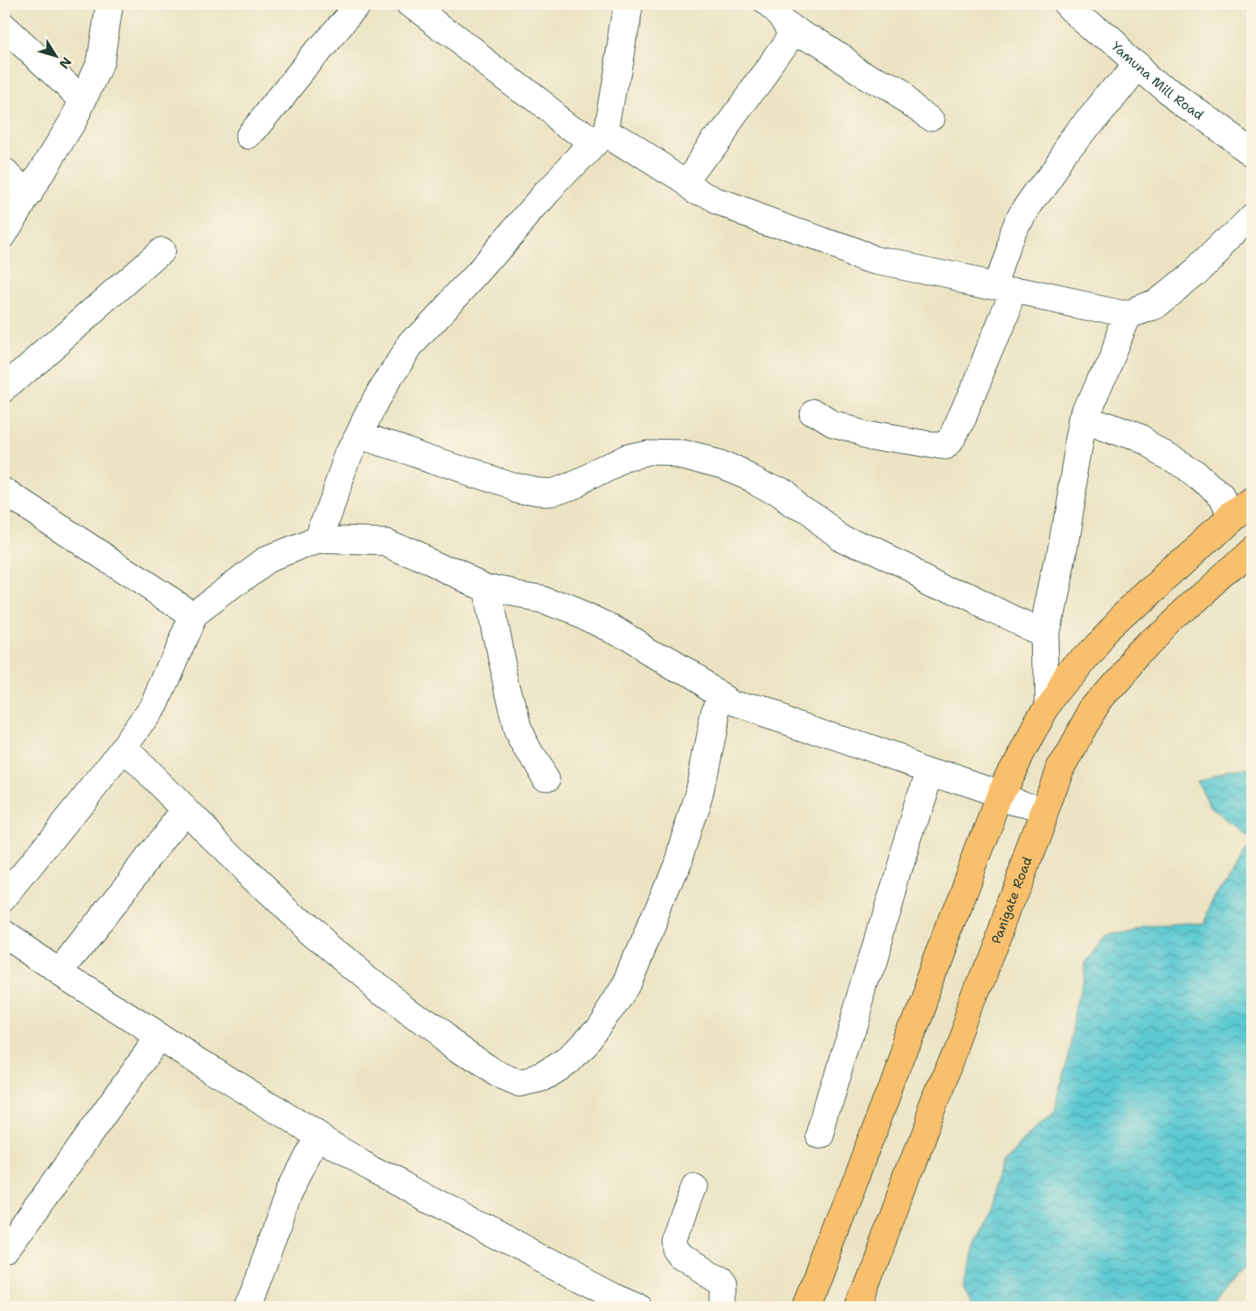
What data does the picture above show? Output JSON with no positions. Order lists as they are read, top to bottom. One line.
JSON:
{"streets":{"main road":["Panigate Road"],"street":["Yamuna Mill Road"]},"north":"bottom right"}
